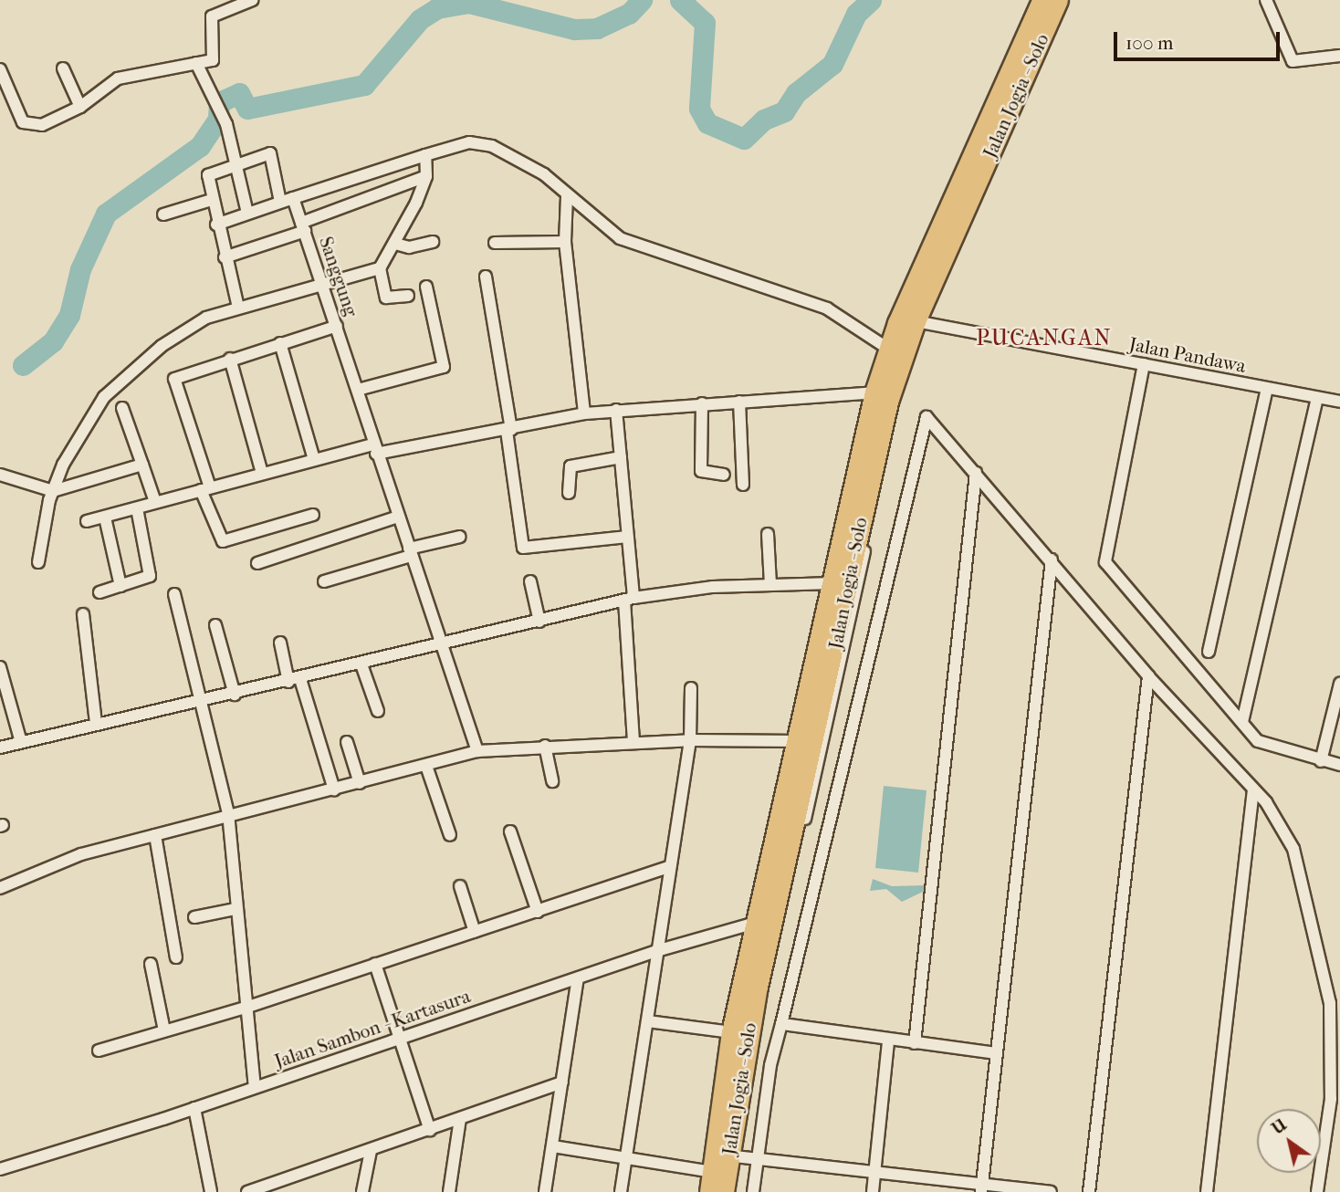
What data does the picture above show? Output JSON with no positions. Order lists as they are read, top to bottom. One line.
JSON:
{"streets":{"highway":["Jalan Jogja - Solo"],"street":["Sanggung","Jalan Pandawa","Jalan Sambon - Kartasura"]},"crossings":[["Jalan Jogja - Solo","Jalan Pandawa"],["Jalan Jogja - Solo","Jalan Sambon - Kartasura"]],"districts":["PUCANGAN"],"scale_bar":"100 m","north":"top left"}
